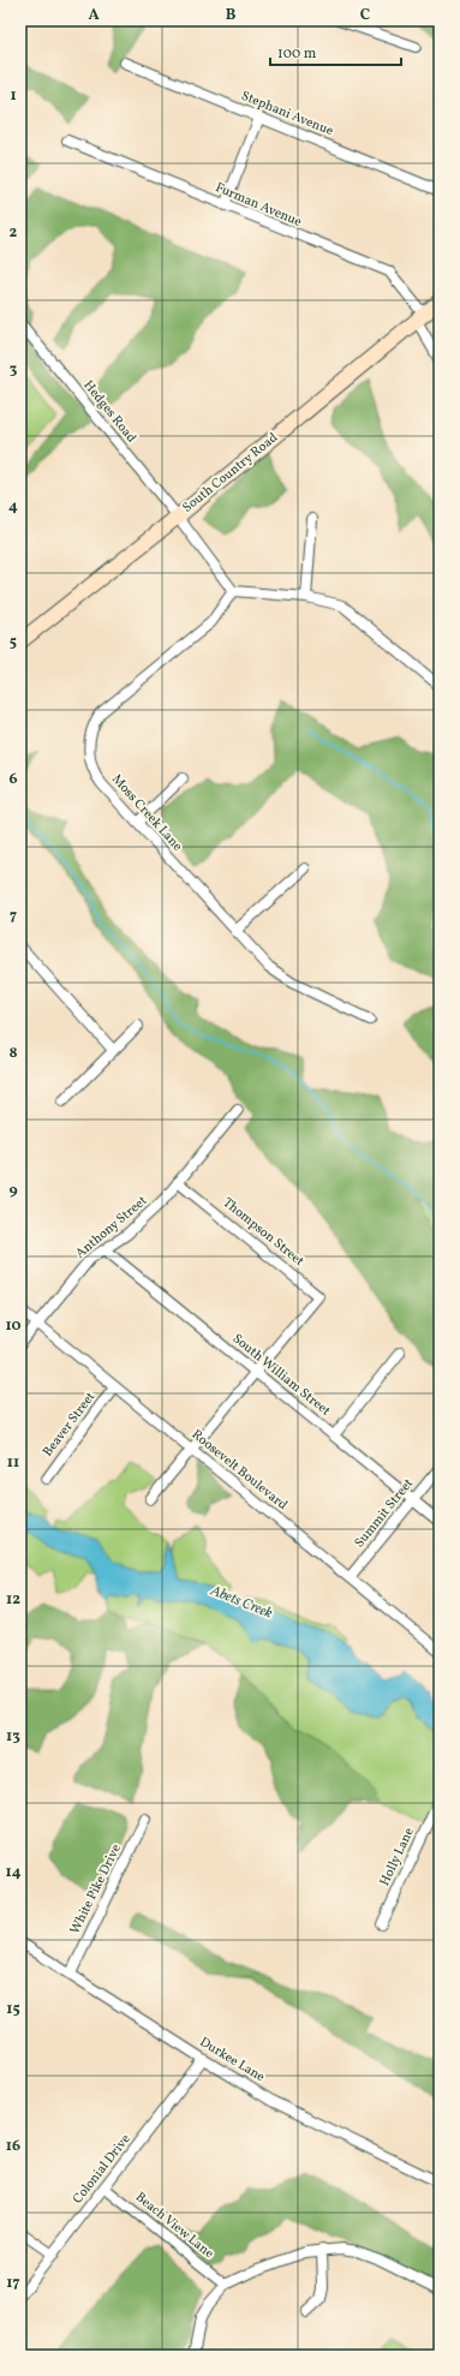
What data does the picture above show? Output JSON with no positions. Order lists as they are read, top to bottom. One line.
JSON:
{"streets":{"main road":["South Country Road"],"street":["Stephani Avenue","Furman Avenue","Hedges Road","Moss Creek Lane","Anthony Street","Thompson Street","South William Street","Beaver Street","Roosevelt Boulevard","Summit Street","Holly Lane","White Pike Drive","Durkee Lane","Colonial Drive","Beach View Lane"]},"crossings":[["Furman Avenue","South Country Road"],["Hedges Road","South Country Road"],["Hedges Road","Moss Creek Lane"],["Anthony Street","Thompson Street"],["Anthony Street","South William Street"],["Anthony Street","Roosevelt Boulevard"],["Thompson Street","South William Street"],["South William Street","Summit Street"],["Beaver Street","Roosevelt Boulevard"],["Roosevelt Boulevard","Summit Street"],["White Pike Drive","Durkee Lane"],["Durkee Lane","Colonial Drive"],["Colonial Drive","Beach View Lane"]],"water":["Abets Creek"],"scale_bar":"100 m","grid":{"columns":["A","B","C"],"rows":["1","2","3","4","5","6","7","8","9","10","11","12","13","14","15","16","17"]}}
